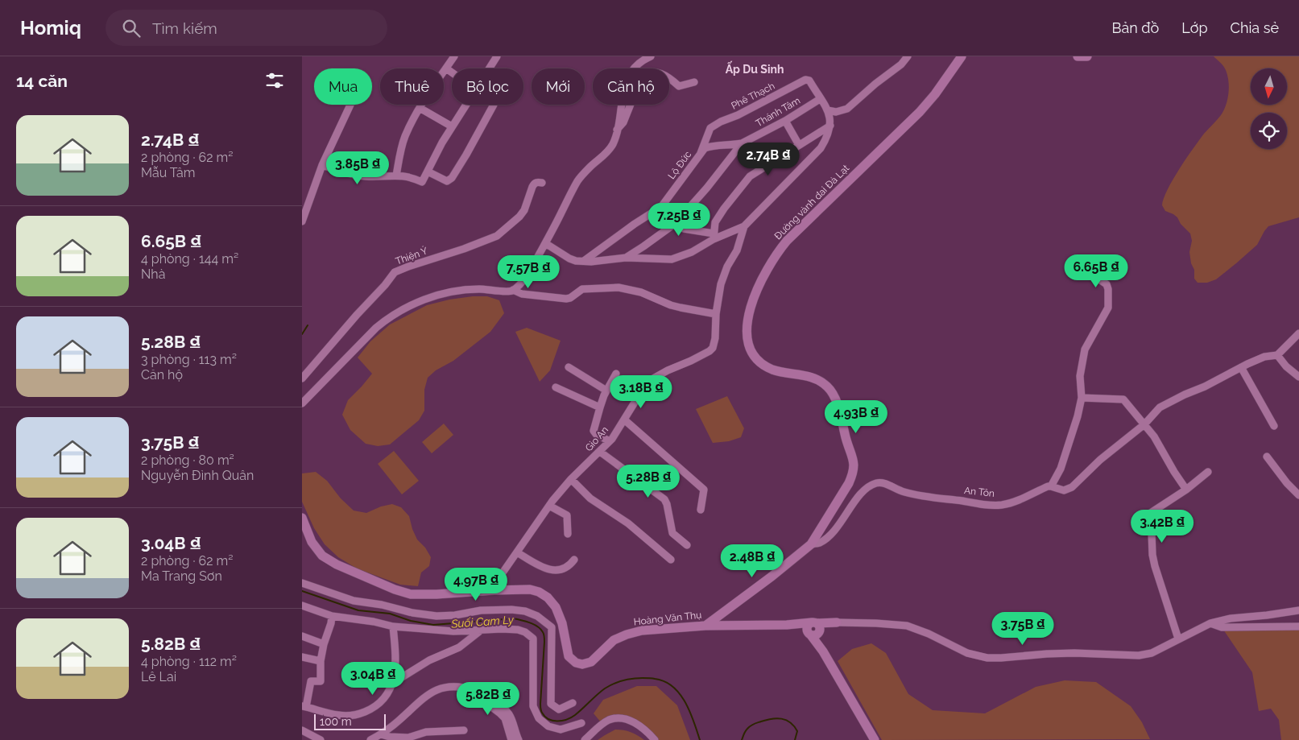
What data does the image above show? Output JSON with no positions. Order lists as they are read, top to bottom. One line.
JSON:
{"streets":{"main road":["Đường vành đai Đà Lạt","An Tôn","Hoàng Văn Thụ"],"street":["Phê Thạch","Thánh Tâm","Lộ Đức","Thiện Ý","Gio An"]},"crossings":[["Phê Thạch","Thánh Tâm"],["Phê Thạch","Lộ Đức"],["Thánh Tâm","Lộ Đức"],["Đường vành đai Đà Lạt","An Tôn"],["Gio An","Hoàng Văn Thụ"],["An Tôn","Hoàng Văn Thụ"]],"districts":["Ấp Du Sinh"],"water":["Suối Cam Ly"],"scale_bar":"100 m","north":"bottom","page":{"header":"Homiq","search":"Tìm kiếm","nav":["Bản đồ","Lớp","Chia sẻ"],"heading":"14 căn","chip":["Mua","Thuê","Bộ lọc","Mới","Căn hộ"],"list":[{"name":"2.74B ₫","note":"2 phòng · 62 m² · Mẫu Tâm"},{"name":"6.65B ₫","note":"4 phòng · 144 m² · Nhà"},{"name":"5.28B ₫","note":"3 phòng · 113 m² · Căn hộ"},{"name":"3.75B ₫","note":"2 phòng · 80 m² · Nguyễn Đình Quân"},{"name":"3.04B ₫","note":"2 phòng · 62 m² · Ma Trang Sơn"},{"name":"5.82B ₫","note":"4 phòng · 112 m² · Lê Lai"}],"price":["2.74B ₫","3.85B ₫","7.25B ₫","6.65B ₫","7.57B ₫","3.18B ₫","4.93B ₫","5.28B ₫","3.42B ₫","2.48B ₫","4.97B ₫","3.75B ₫","3.04B ₫","5.82B ₫"],"scale":"100 m"}}
